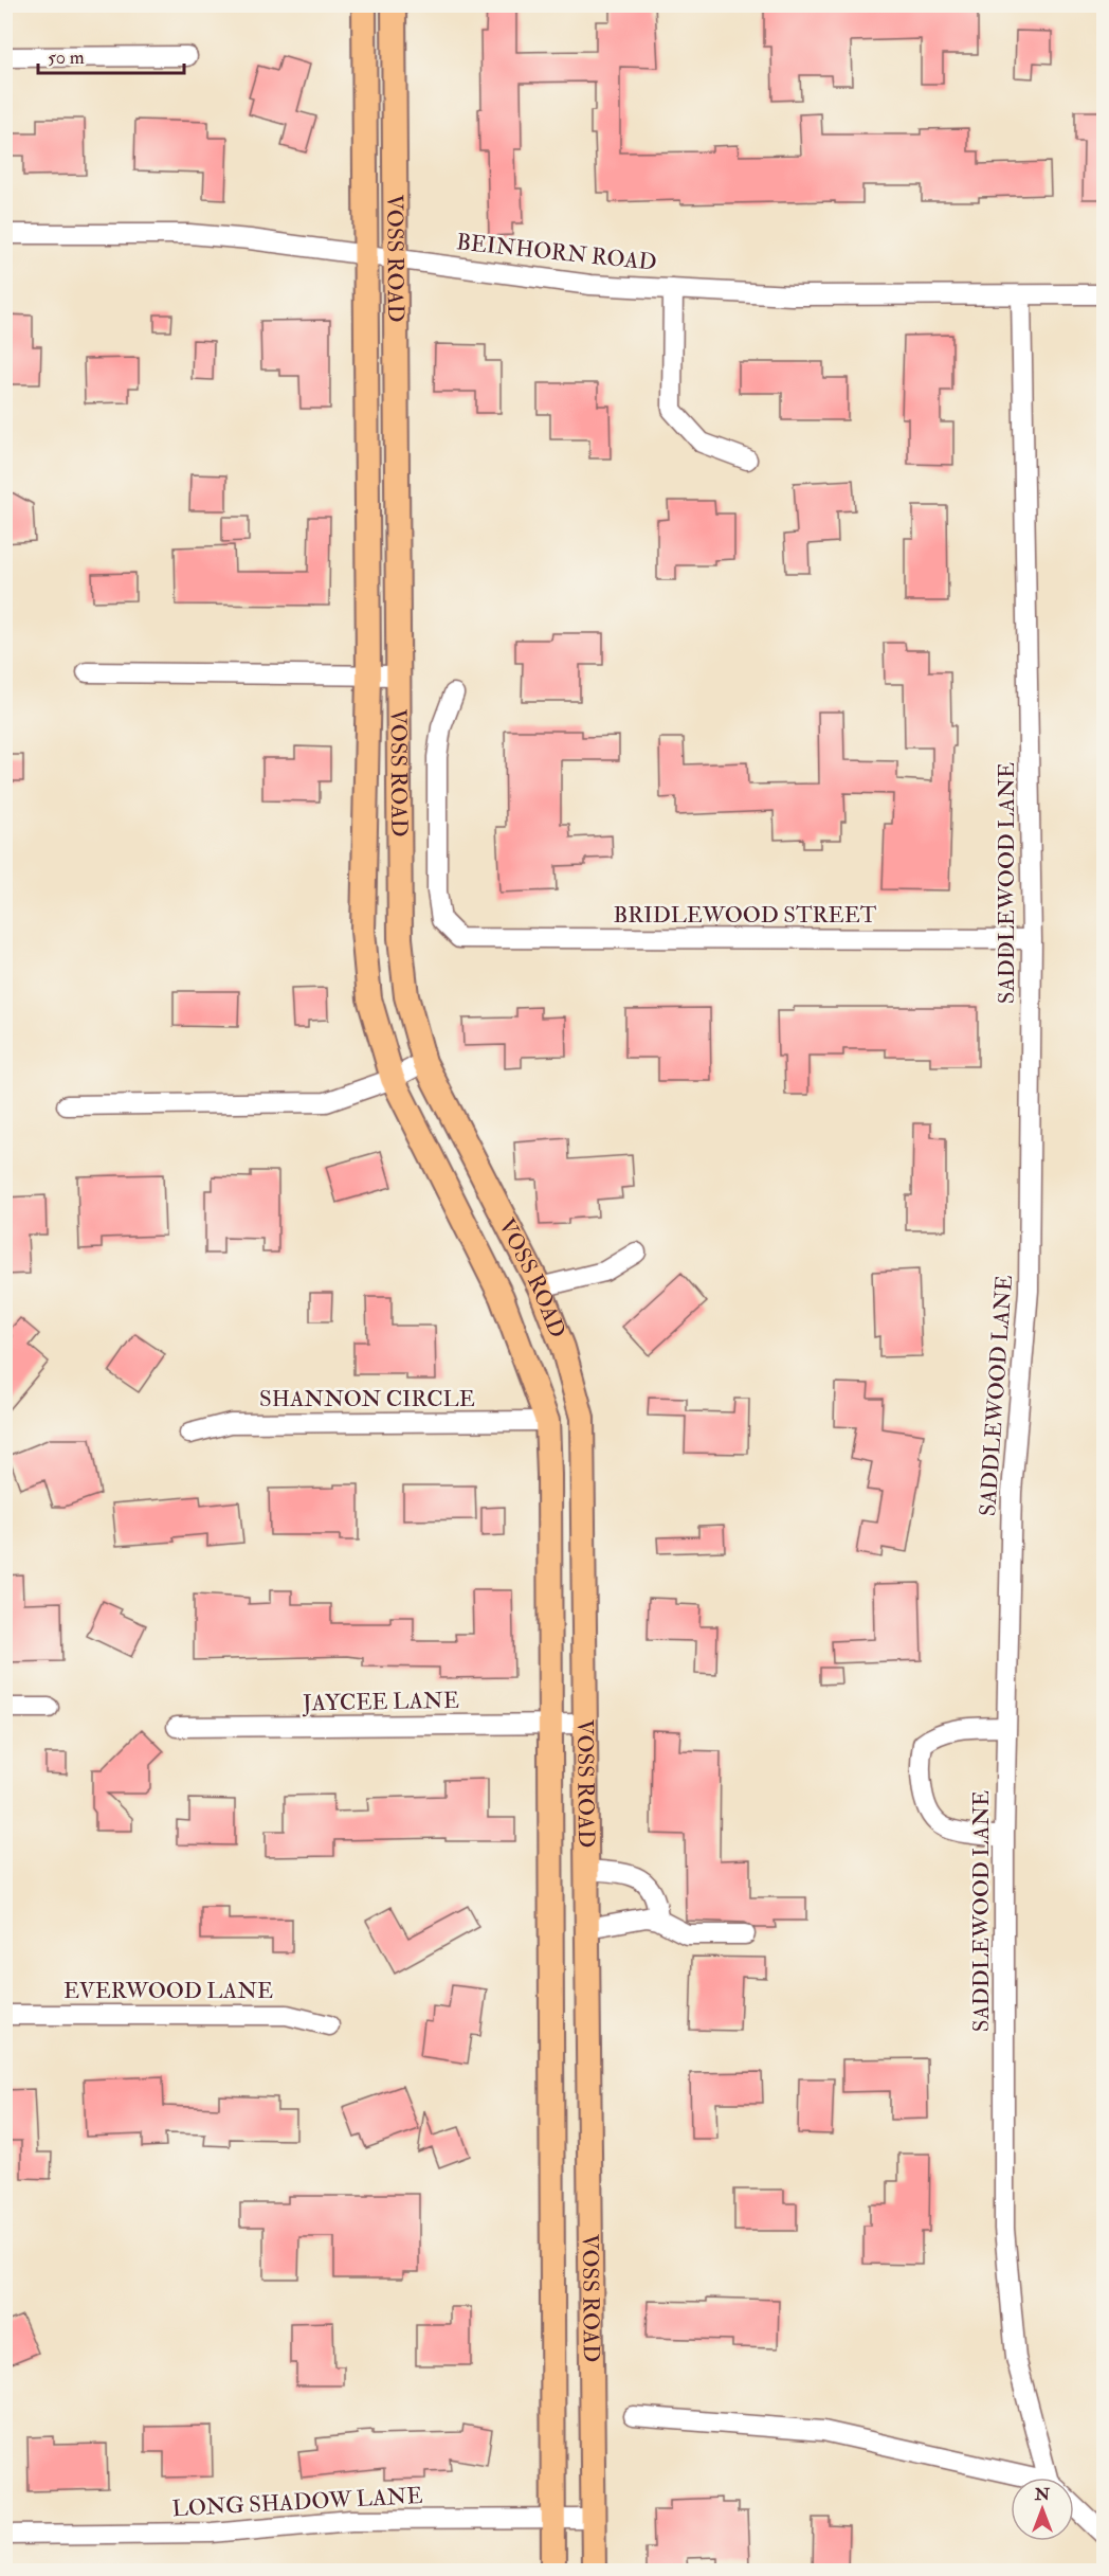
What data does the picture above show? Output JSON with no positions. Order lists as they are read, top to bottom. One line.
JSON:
{"streets":{"main road":["VOSS ROAD"],"street":["BEINHORN ROAD","SADDLEWOOD LANE","BRIDLEWOOD STREET","SHANNON CIRCLE","JAYCEE LANE","EVERWOOD LANE","LONG SHADOW LANE"]},"crossings":[["BEINHORN ROAD","VOSS ROAD"],["BEINHORN ROAD","SADDLEWOOD LANE"],["VOSS ROAD","SHANNON CIRCLE"],["VOSS ROAD","JAYCEE LANE"],["VOSS ROAD","LONG SHADOW LANE"],["SADDLEWOOD LANE","BRIDLEWOOD STREET"]],"scale_bar":"50 m","north":"top"}
